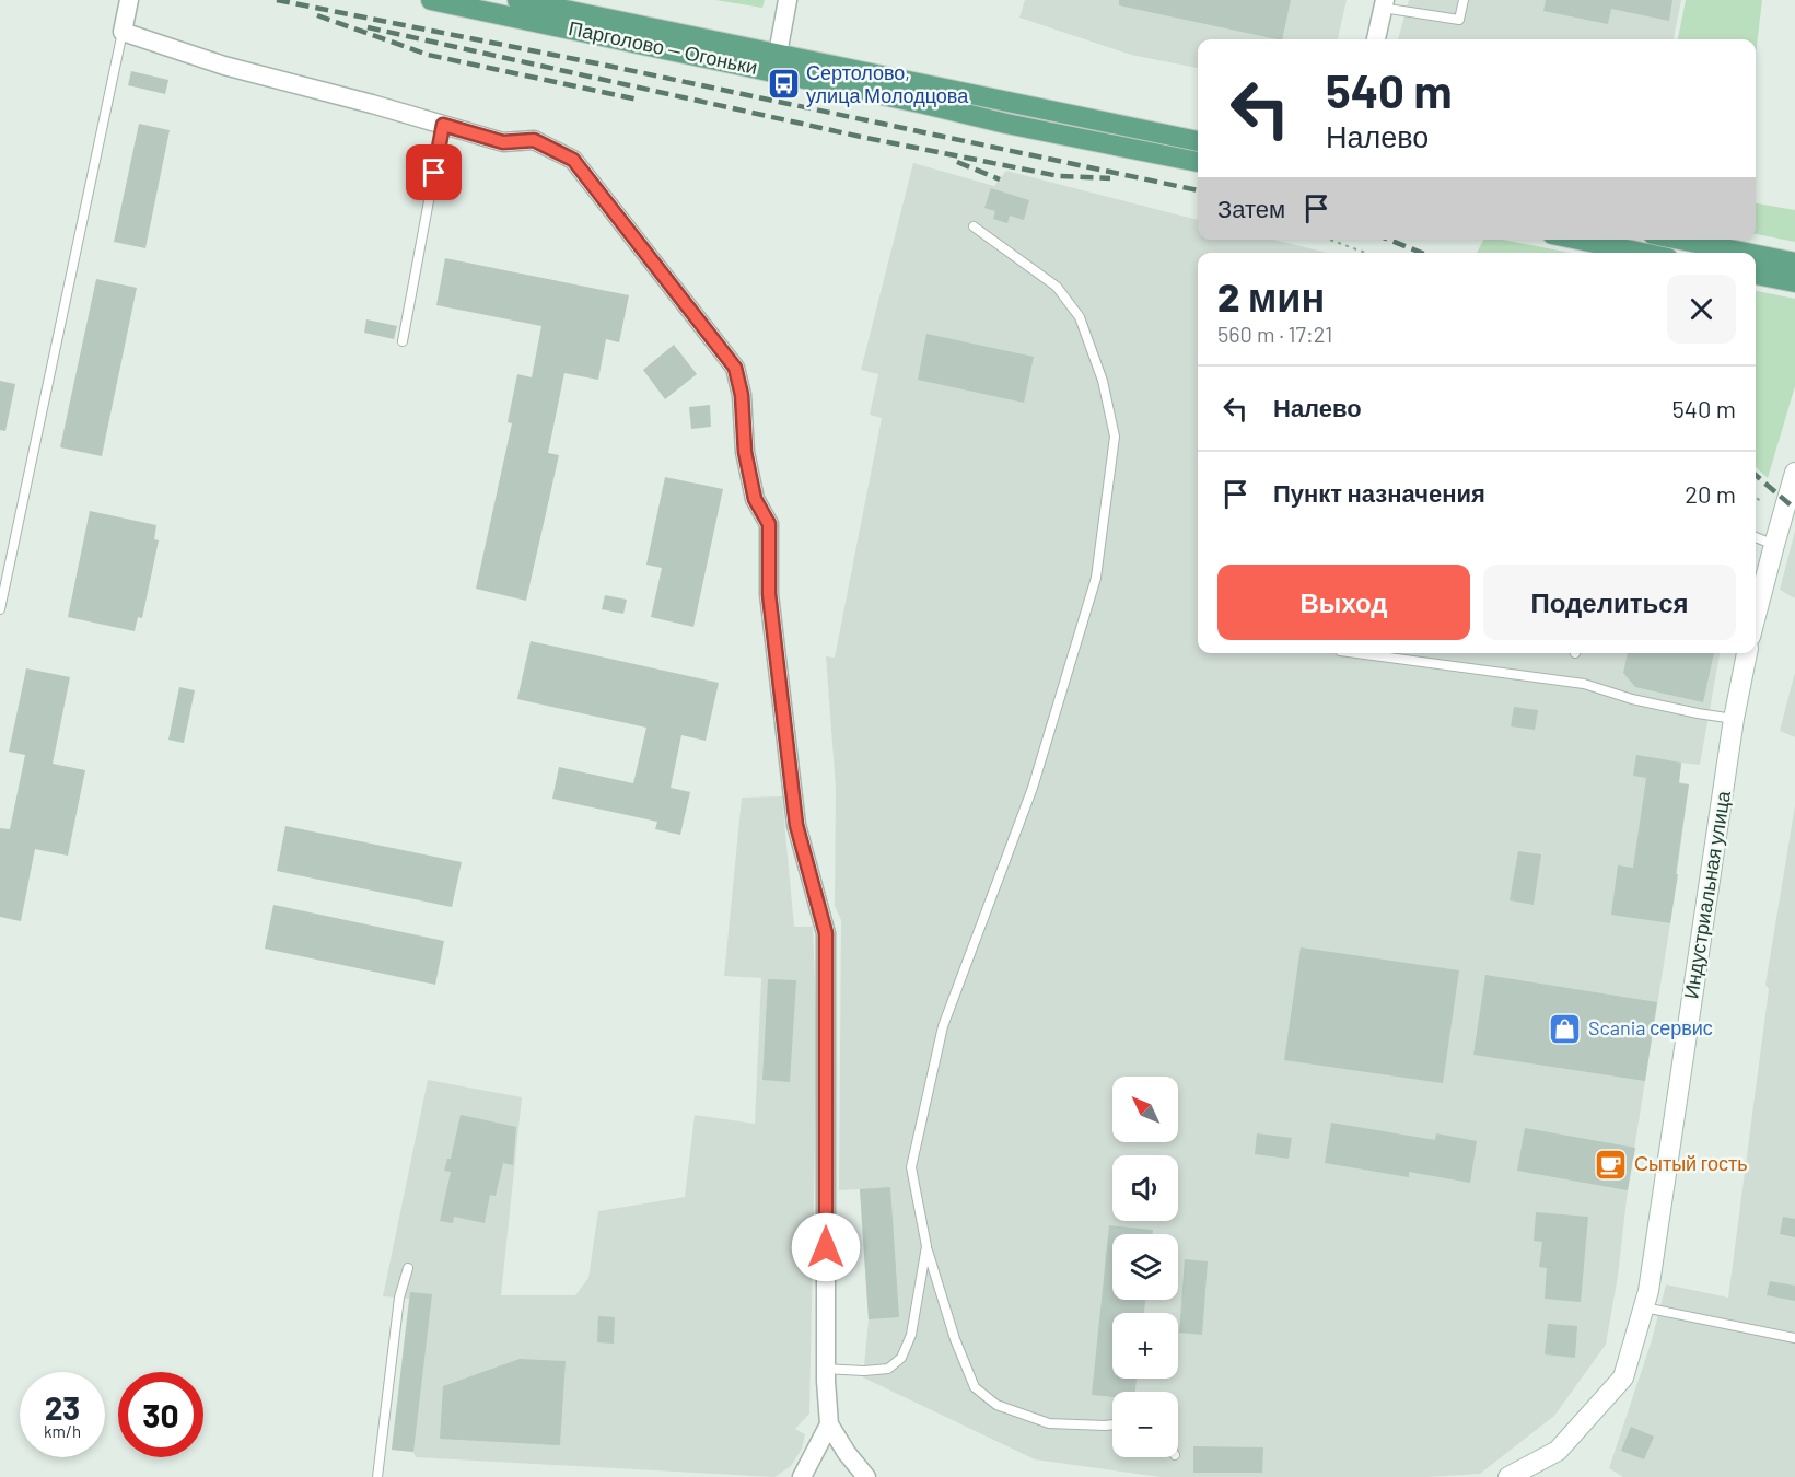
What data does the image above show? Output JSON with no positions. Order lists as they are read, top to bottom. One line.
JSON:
{"streets":{"main road":["Парголово — Огоньки"],"street":["Индустриальная улица"]},"places":{"bus stop":["Сертолово, улица Молодцова"],"shop":["Scania сервис"],"cafe":["Сытый гость"]},"north":"top left","page":{"turn":["540 m","Налево"],"then":"Затем","heading":["2 мин","560 m · 17:21"],"list":[{"name":"Налево","value":"540 m"},{"name":"Пункт назначения","value":"20 m"}],"buttons":["Выход","Поделиться"],"map_buttons":["+","−"],"speed":"23 km/h","limit":"30"}}
